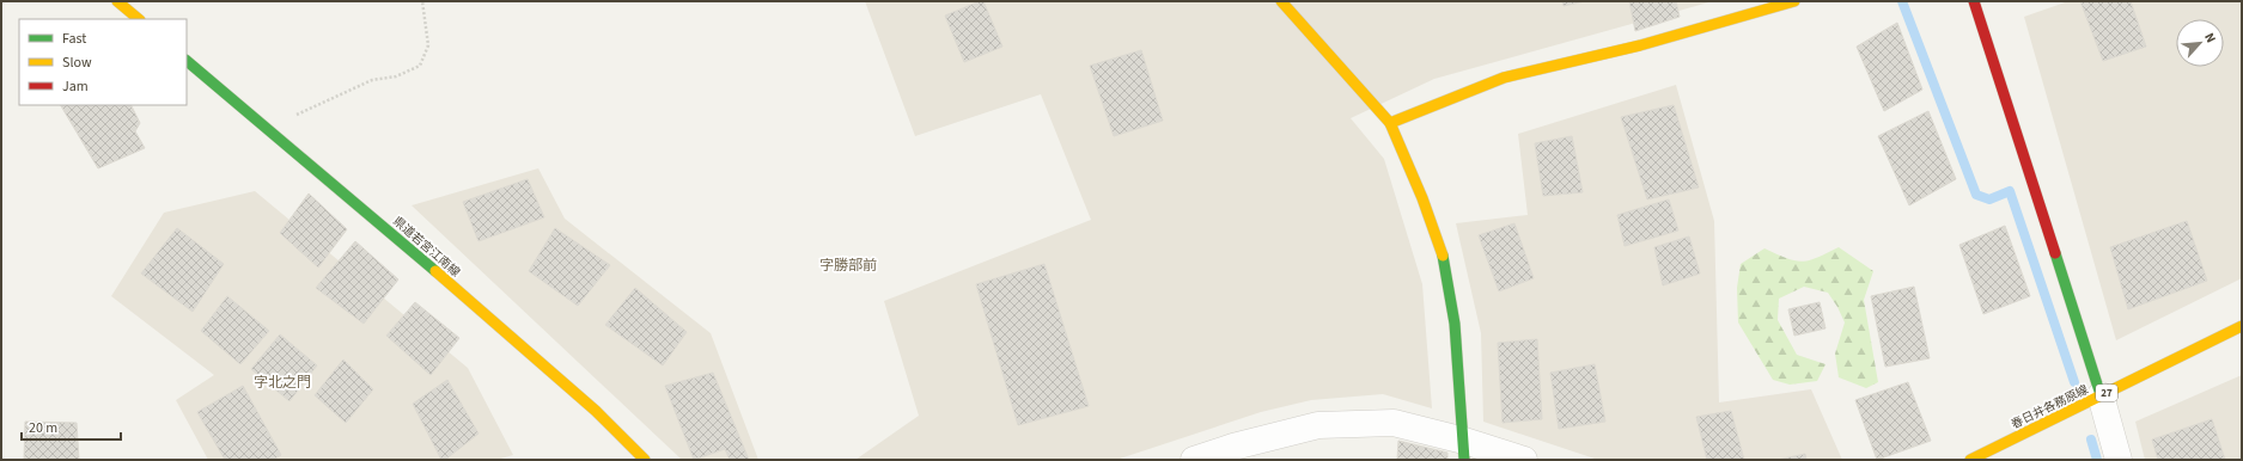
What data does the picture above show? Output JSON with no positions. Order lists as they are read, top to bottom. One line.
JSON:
{"streets":{"street":["県道若宮江南線","27","春日井各務原線"]},"districts":["字勝部前","字北之門"],"legend":["Fast","Slow","Jam"],"scale_bar":"20 m","north":"top right"}
